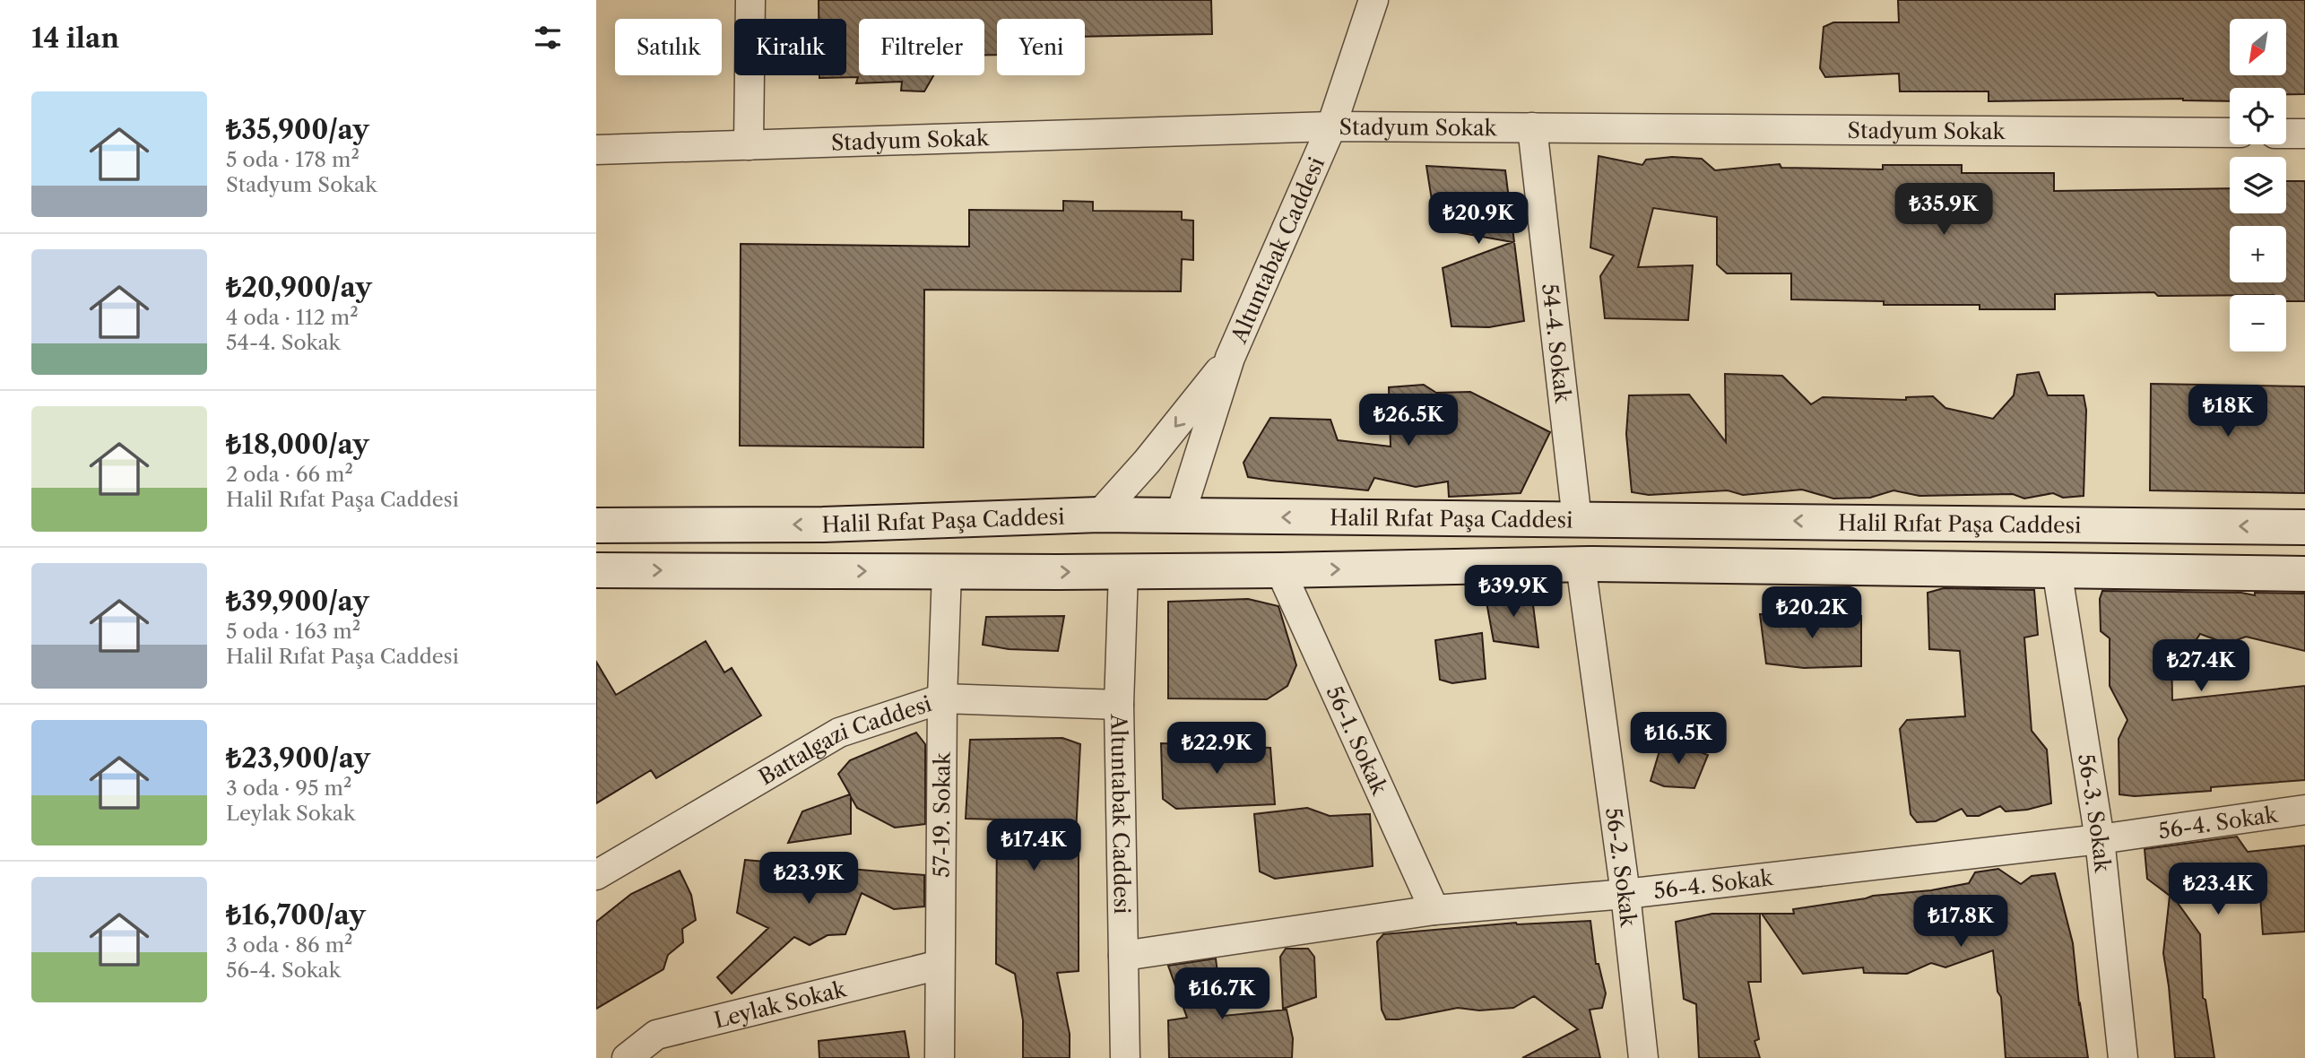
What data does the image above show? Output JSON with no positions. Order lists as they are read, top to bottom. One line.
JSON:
{"streets":{"main road":["Halil Rıfat Paşa Caddesi"],"street":["Stadyum Sokak","Altuntabak Caddesi","54-4. Sokak","56-1. Sokak","Battalgazi Caddesi","56-3. Sokak","57-19. Sokak","56-4. Sokak","56-2. Sokak","Leylak Sokak"]},"crossings":[["Stadyum Sokak","Altuntabak Caddesi"],["Stadyum Sokak","54-4. Sokak"],["Altuntabak Caddesi","Halil Rıfat Paşa Caddesi"],["Altuntabak Caddesi","Battalgazi Caddesi"],["Altuntabak Caddesi","56-4. Sokak"],["54-4. Sokak","Halil Rıfat Paşa Caddesi"],["Halil Rıfat Paşa Caddesi","56-1. Sokak"],["Halil Rıfat Paşa Caddesi","56-3. Sokak"],["Halil Rıfat Paşa Caddesi","57-19. Sokak"],["Halil Rıfat Paşa Caddesi","56-2. Sokak"],["56-1. Sokak","56-4. Sokak"],["Battalgazi Caddesi","57-19. Sokak"],["56-3. Sokak","56-4. Sokak"],["57-19. Sokak","Leylak Sokak"],["56-4. Sokak","56-2. Sokak"]],"north":"bottom left","page":{"heading":"14 ilan","map_buttons":["+","−"],"chip":["Satılık","Kiralık","Filtreler","Yeni"],"list":[{"name":"₺35,900/ay","note":"5 oda · 178 m² · Stadyum Sokak"},{"name":"₺20,900/ay","note":"4 oda · 112 m² · 54-4. Sokak"},{"name":"₺18,000/ay","note":"2 oda · 66 m² · Halil Rıfat Paşa Caddesi"},{"name":"₺39,900/ay","note":"5 oda · 163 m² · Halil Rıfat Paşa Caddesi"},{"name":"₺23,900/ay","note":"3 oda · 95 m² · Leylak Sokak"},{"name":"₺16,700/ay","note":"3 oda · 86 m² · 56-4. Sokak"}],"price":["₺35.9K","₺20.9K","₺18K","₺26.5K","₺39.9K","₺20.2K","₺27.4K","₺16.5K","₺22.9K","₺17.4K","₺23.9K","₺23.4K","₺17.8K","₺16.7K"]}}
